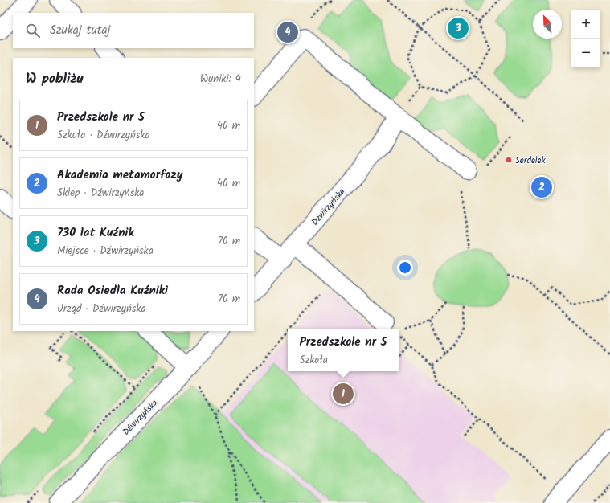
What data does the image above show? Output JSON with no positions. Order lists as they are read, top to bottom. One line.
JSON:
{"streets":{"street":["Dźwirzyńska"]},"places":["Serdelek"],"north":"top left","page":{"map_buttons":["+","−"],"search":"Szukaj tutaj","pins":["3","4","2","1"],"heading":["W pobliżu","Wyniki: 4"],"list":[{"mark":"1","name":"Przedszkole nr 5","note":"Szkoła · Dźwirzyńska","value":"40 m"},{"mark":"2","name":"Akademia metamorfozy","note":"Sklep · Dźwirzyńska","value":"40 m"},{"mark":"3","name":"730 lat Kuźnik","note":"Miejsce · Dźwirzyńska","value":"70 m"},{"mark":"4","name":"Rada Osiedla Kuźniki","note":"Urząd · Dźwirzyńska","value":"70 m"}],"popup":["Przedszkole nr 5","Szkoła"]}}
